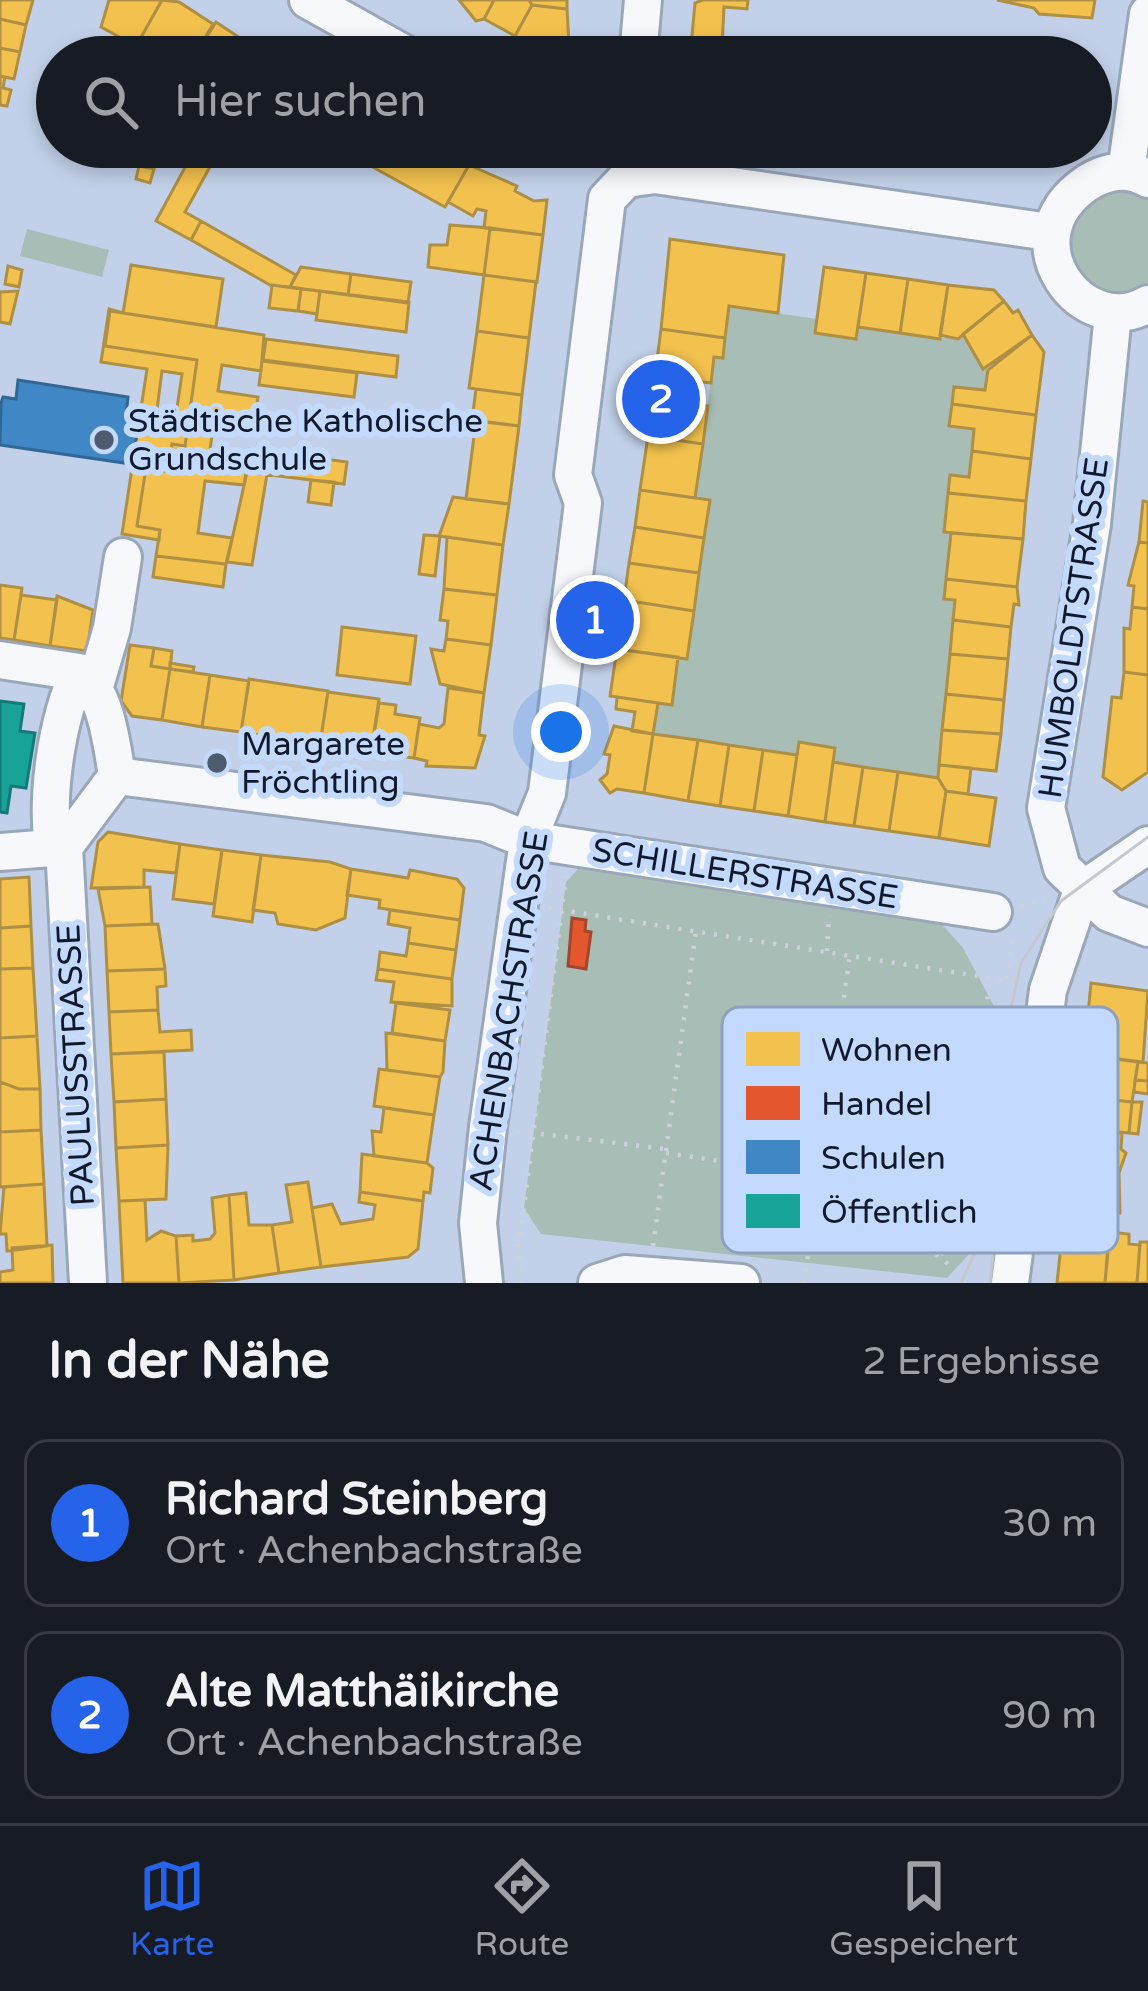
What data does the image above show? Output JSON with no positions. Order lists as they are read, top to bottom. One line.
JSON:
{"streets":{"street":["HUMBOLDTSTRASSE","SCHILLERSTRASSE","ACHENBACHSTRASSE","PAULUSSTRASSE"]},"crossings":[["HUMBOLDTSTRASSE","ACHENBACHSTRASSE"],["SCHILLERSTRASSE","ACHENBACHSTRASSE"]],"places":["Städtische Katholische Grundschule","Margarete Fröchtling"],"legend":["Wohnen","Handel","Schulen","Öffentlich"],"page":{"search":"Hier suchen","pins":["2","1"],"heading":["In der Nähe","2 Ergebnisse"],"list":[{"mark":"1","name":"Richard Steinberg","note":"Ort · Achenbachstraße","value":"30 m"},{"mark":"2","name":"Alte Matthäikirche","note":"Ort · Achenbachstraße","value":"90 m"}],"nav":["Karte","Route","Gespeichert"]}}
